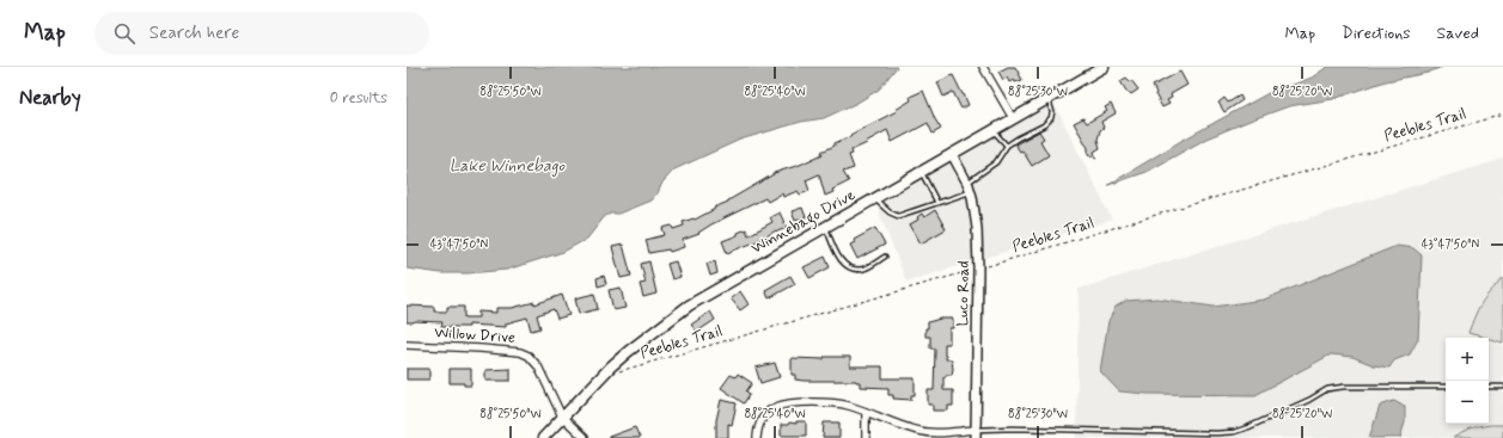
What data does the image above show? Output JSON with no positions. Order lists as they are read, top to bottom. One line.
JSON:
{"streets":{"main road":["Winnebago Drive"],"street":["Luco Road","Willow Drive"],"path":["Peebles Trail"]},"crossings":[["Peebles Trail","Winnebago Drive"],["Peebles Trail","Luco Road"],["Winnebago Drive","Luco Road"],["Winnebago Drive","Willow Drive"]],"water":["Lake Winnebago"],"page":{"header":"Map","search":"Search here","nav":["Map","Directions","Saved"],"heading":["Nearby","0 results"],"map_buttons":["+","−"]},"coordinates":["88°25'50\"W","88°25'40\"W","88°25'30\"W","88°25'20\"W","43°47'50\"N"]}
